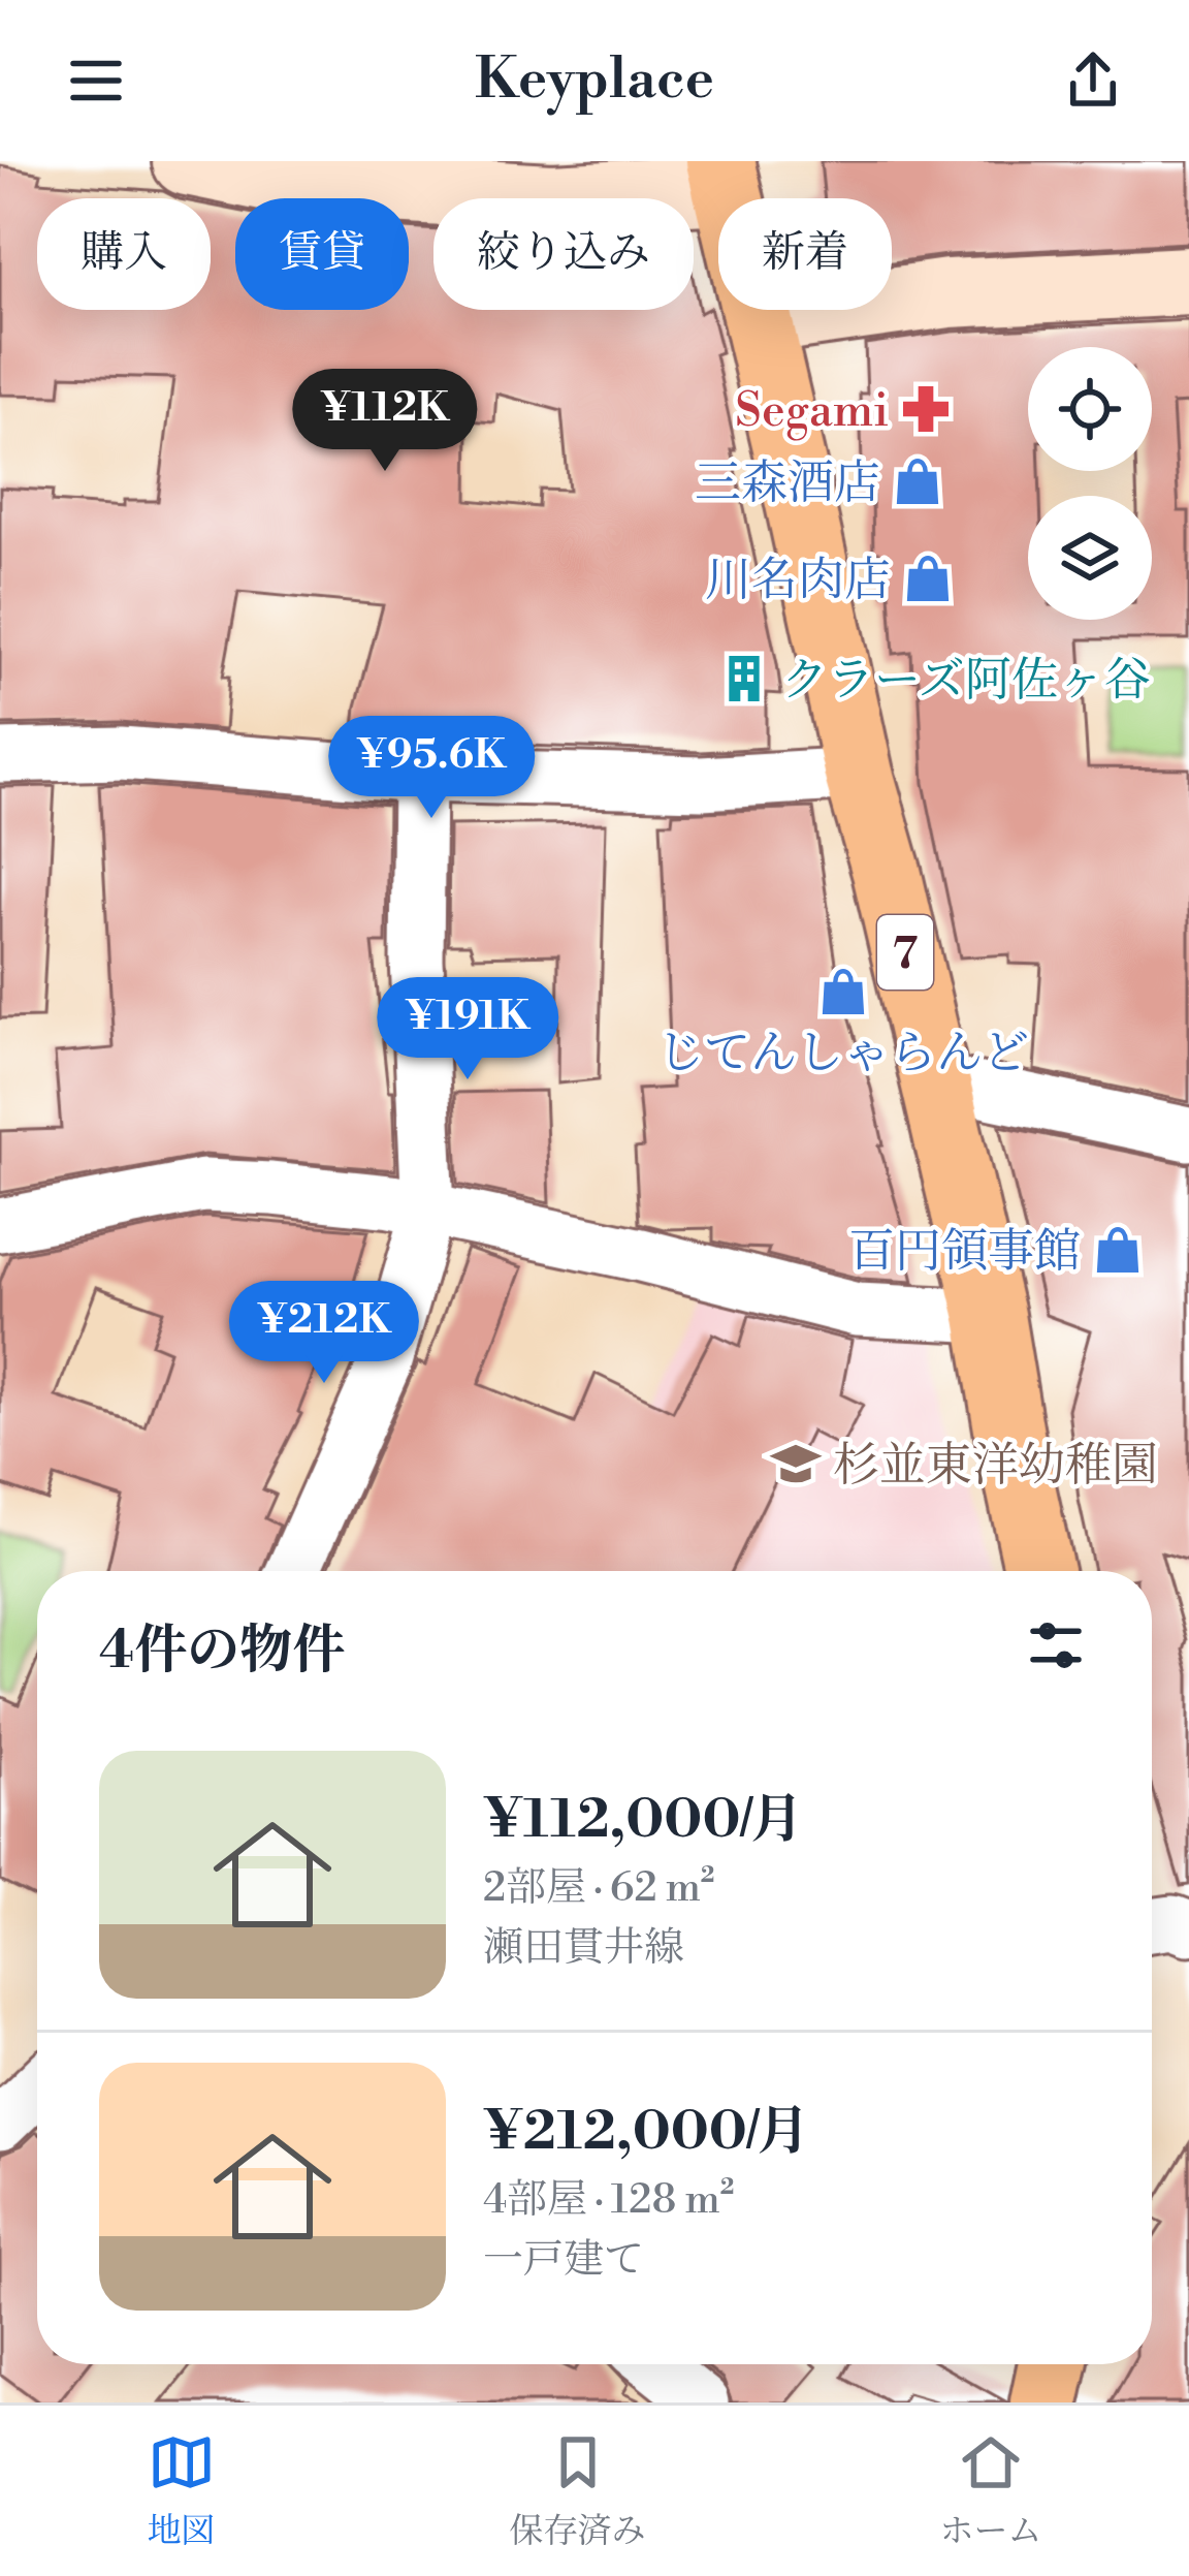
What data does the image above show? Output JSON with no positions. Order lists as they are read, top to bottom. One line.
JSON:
{"streets":{"main road":["7"]},"places":{"pharmacy":["Segami"],"shop":["三森酒店","川名肉店","じてんしゃらんど","百円領事館"],"building":["クラーズ阿佐ヶ谷"],"school or university":["杉並東洋幼稚園"]},"page":{"header":"Keyplace","chip":["購入","賃貸","絞り込み","新着"],"price":["¥112K","¥95.6K","¥191K","¥212K"],"heading":"4件の物件","list":[{"name":"¥112,000/月","note":"2部屋 · 62 m² · 瀬田貫井線"},{"name":"¥212,000/月","note":"4部屋 · 128 m² · 一戸建て"}],"tabs":["地図","保存済み","ホーム"]}}
